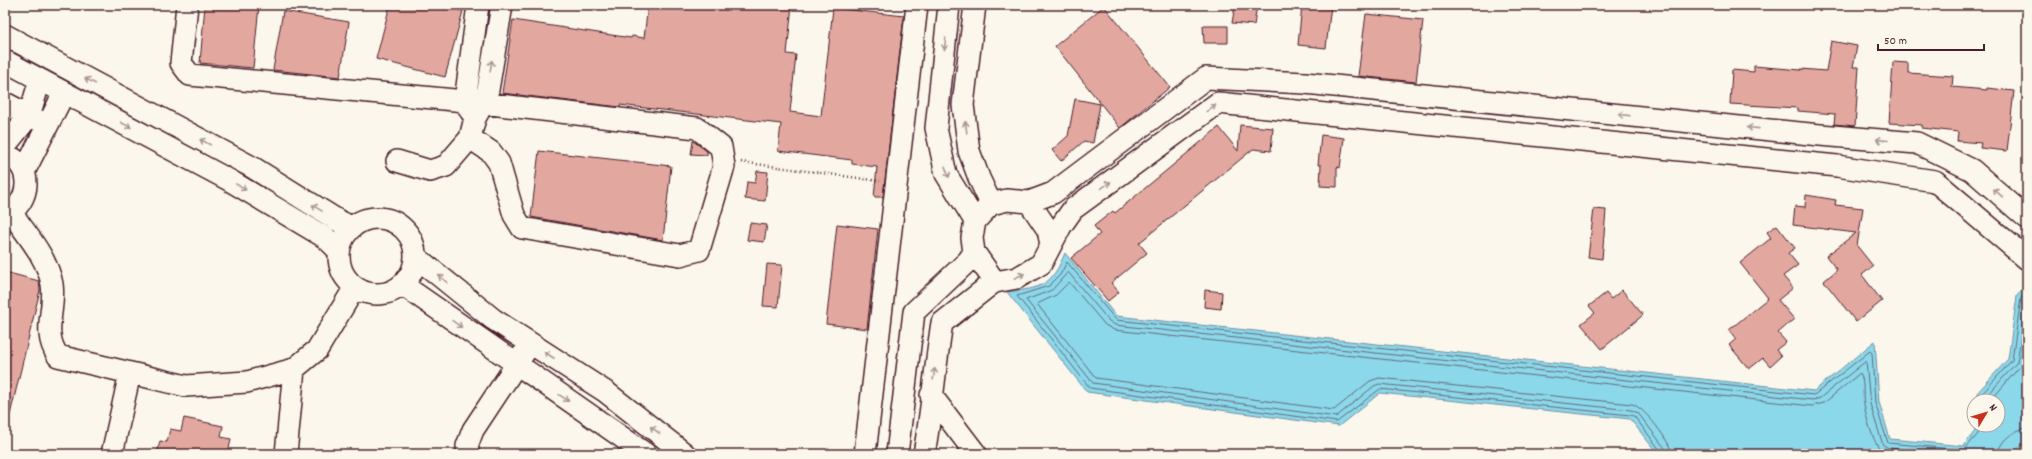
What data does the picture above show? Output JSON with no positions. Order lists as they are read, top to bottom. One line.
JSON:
{"scale_bar":"50 m","north":"top right"}
